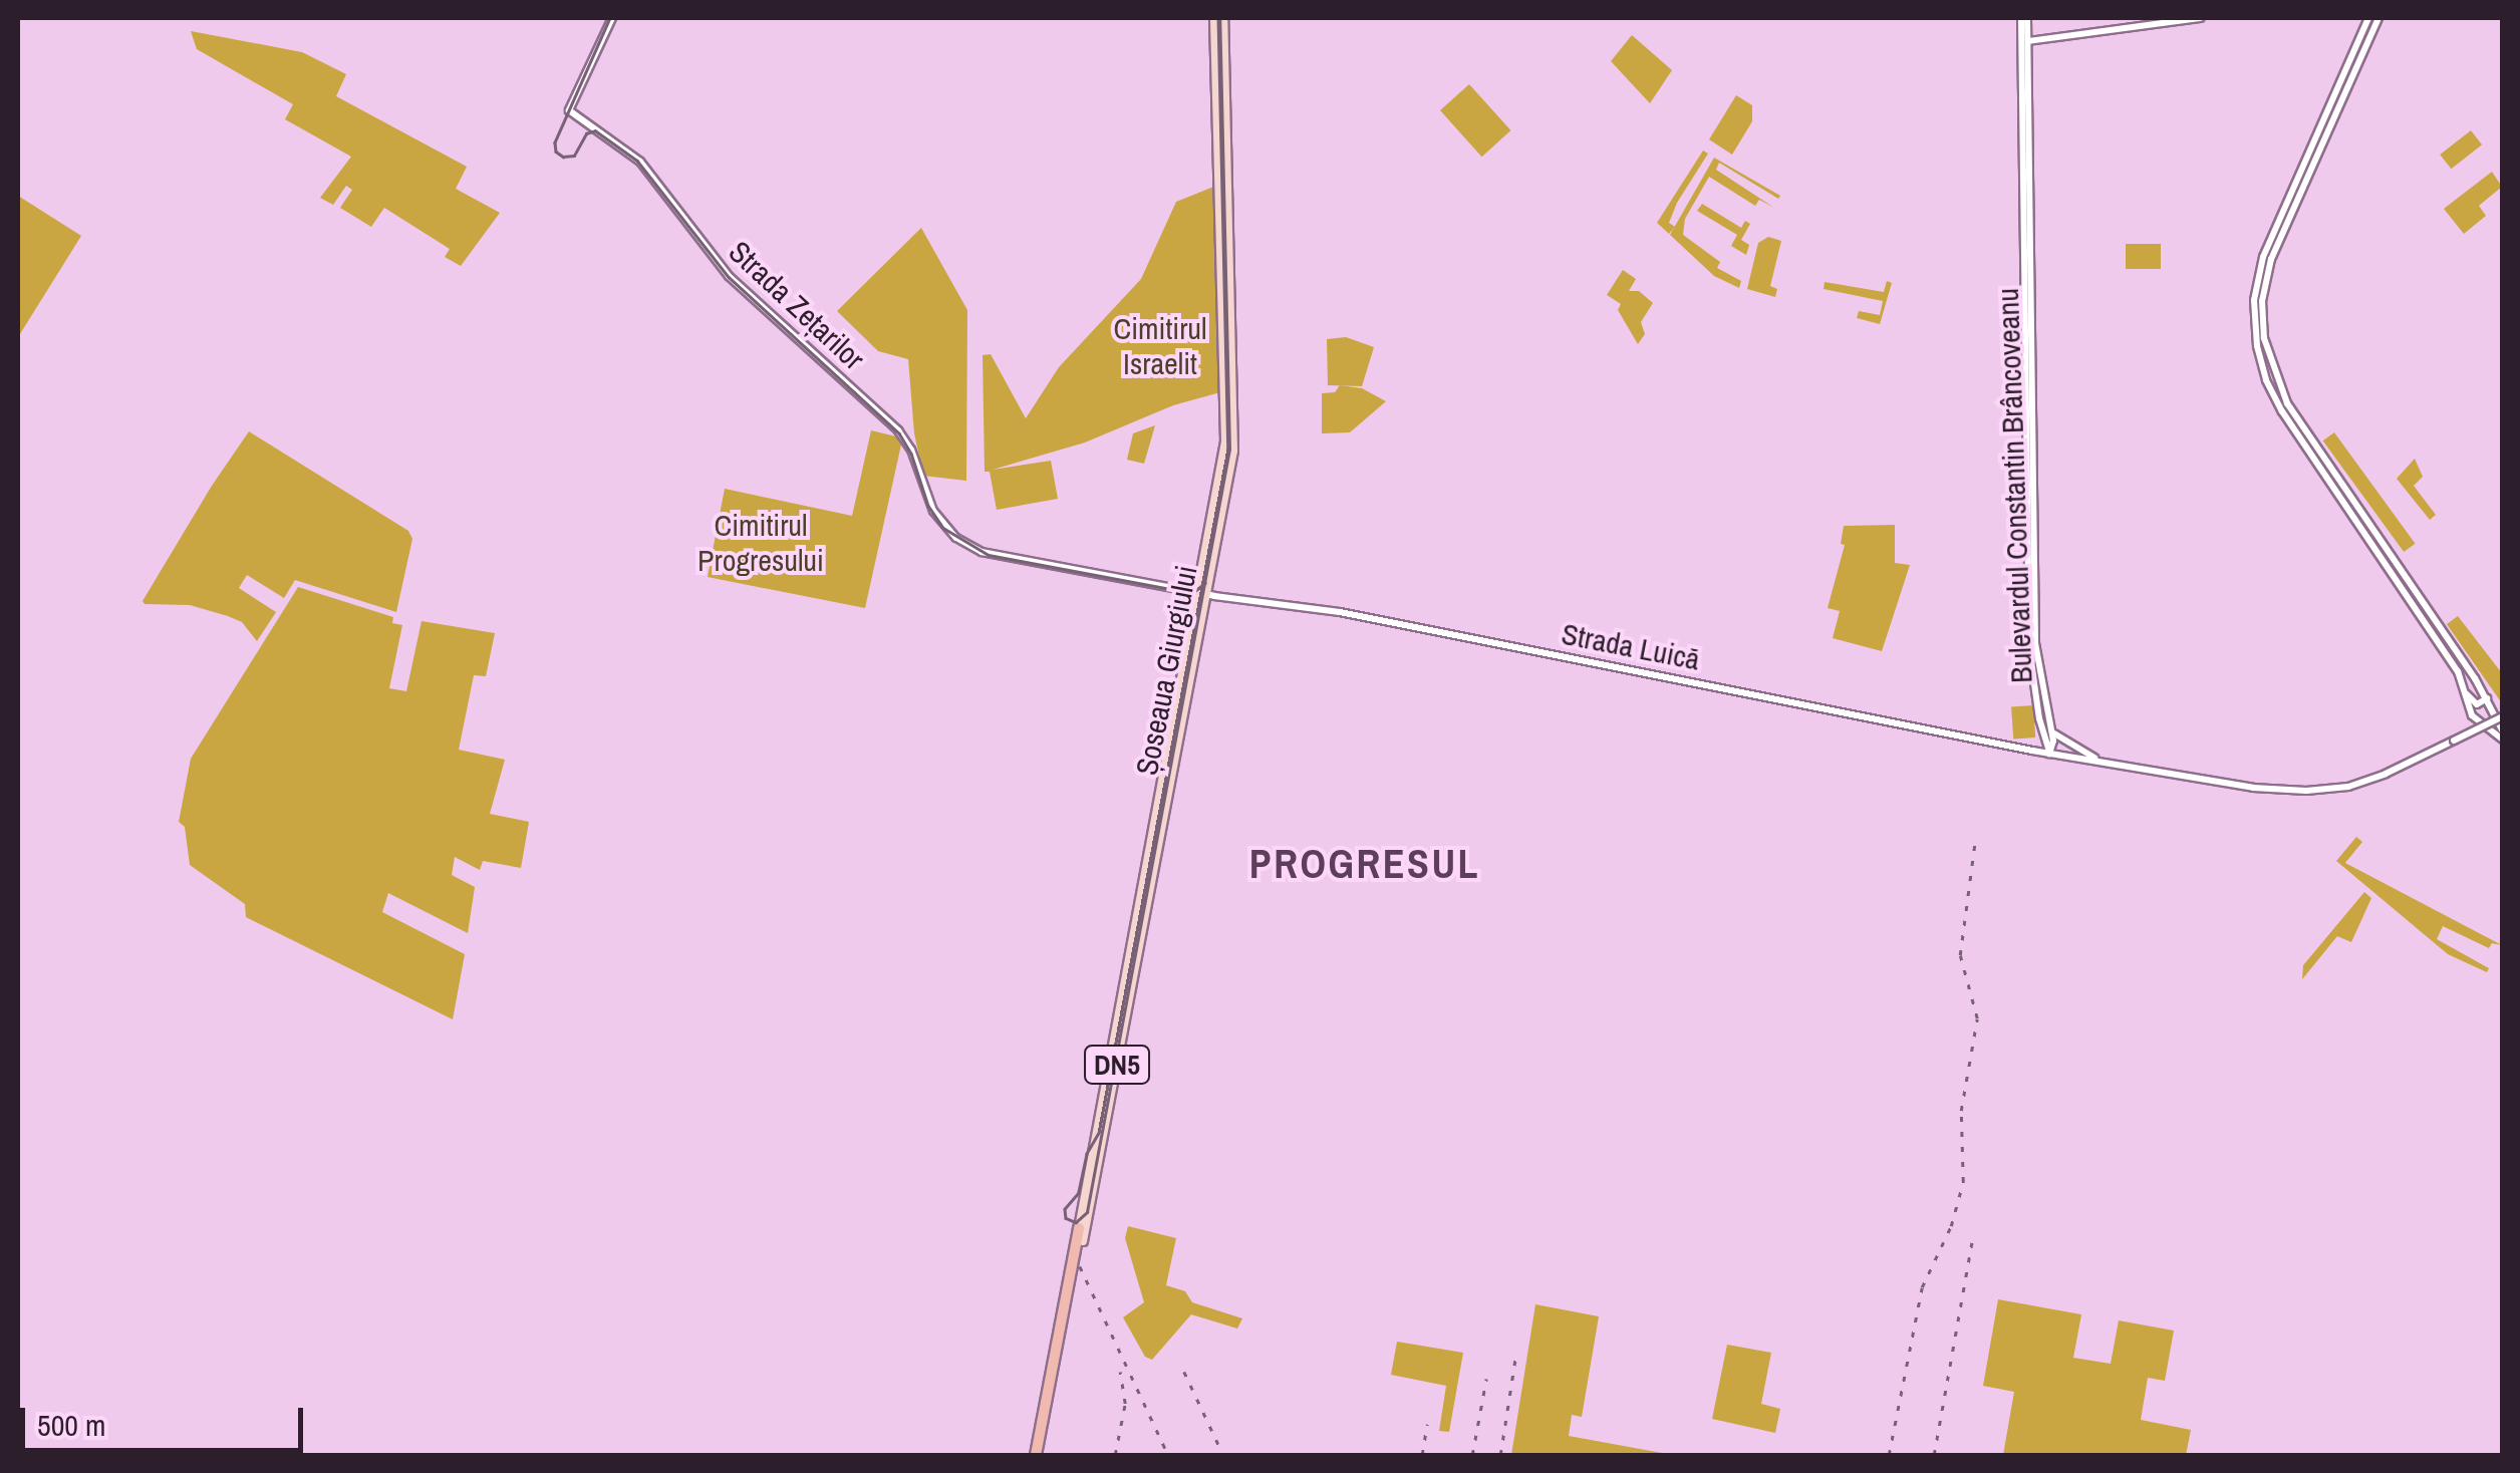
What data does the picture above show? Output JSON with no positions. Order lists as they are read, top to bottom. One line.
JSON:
{"streets":{"highway":["Șoseaua Giurgiului","DN5"],"main road":["Strada Zețarilor","Bulevardul Constantin Brâncoveanu","Strada Luică"]},"crossings":[["Strada Zețarilor","Strada Luică"],["Bulevardul Constantin Brâncoveanu","Strada Luică"],["Strada Luică","Șoseaua Giurgiului"]],"districts":["PROGRESUL"],"parks":["Cimitirul Israelit","Cimitirul Progresului"],"scale_bar":"500 m"}
